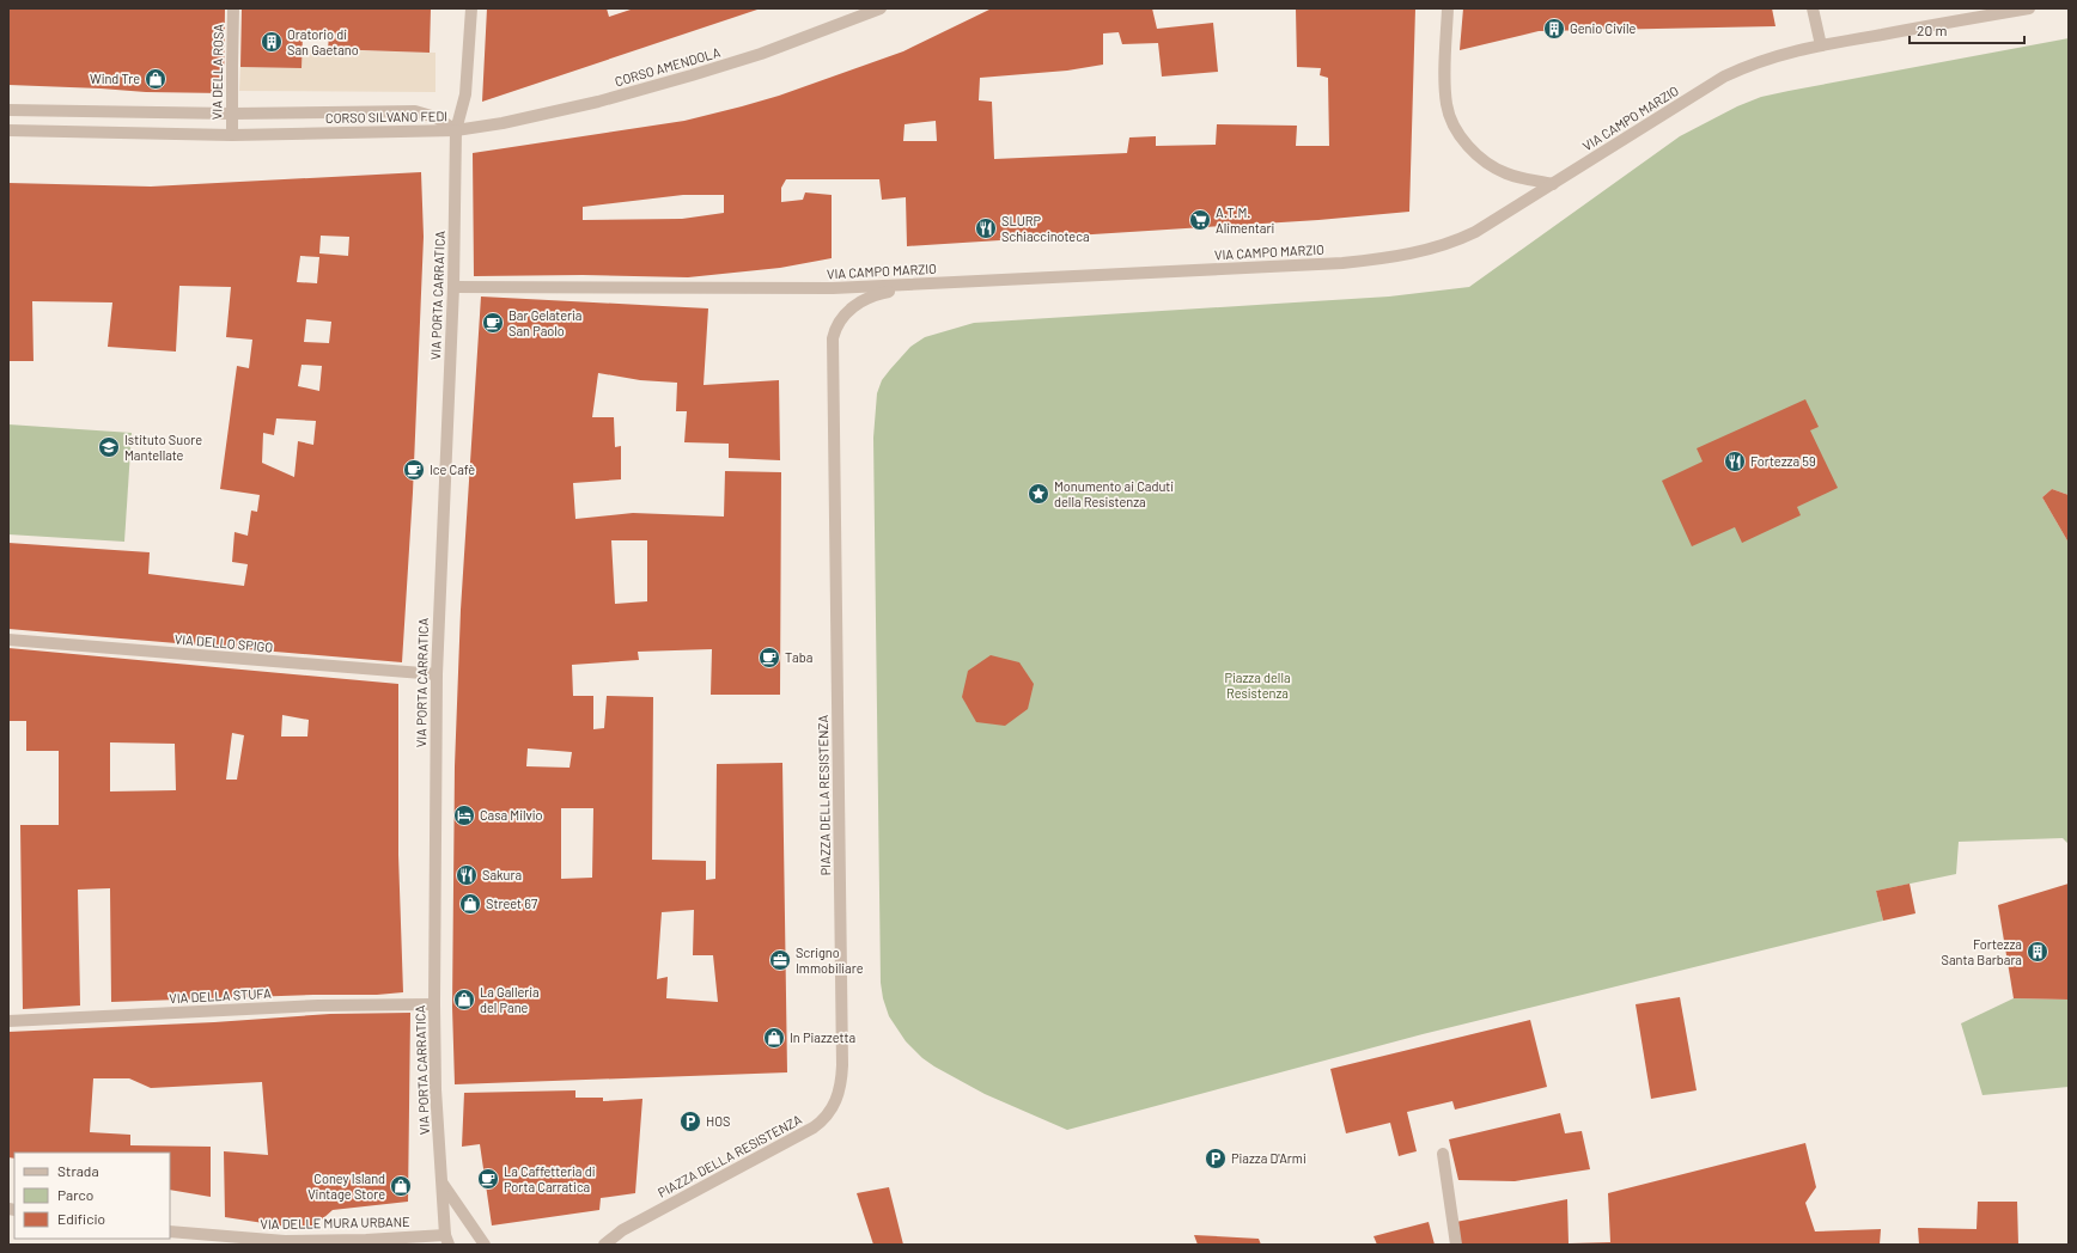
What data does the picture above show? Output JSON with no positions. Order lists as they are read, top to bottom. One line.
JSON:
{"streets":{"street":["CORSO AMENDOLA","VIA DELLA ROSA","CORSO SILVANO FEDI","VIA CAMPO MARZIO","VIA PORTA CARRATICA","VIA DELLO SPIGO","PIAZZA DELLA RESISTENZA","VIA DELLA STUFA","VIA DELLE MURA URBANE"]},"crossings":[["CORSO AMENDOLA","CORSO SILVANO FEDI"],["CORSO AMENDOLA","VIA PORTA CARRATICA"],["VIA DELLA ROSA","CORSO SILVANO FEDI"],["CORSO SILVANO FEDI","VIA PORTA CARRATICA"],["VIA CAMPO MARZIO","VIA PORTA CARRATICA"],["VIA CAMPO MARZIO","PIAZZA DELLA RESISTENZA"],["VIA PORTA CARRATICA","VIA DELLO SPIGO"],["VIA PORTA CARRATICA","VIA DELLA STUFA"],["VIA PORTA CARRATICA","VIA DELLE MURA URBANE"]],"parks":["Piazza della Resistenza"],"places":{"building":["Genio Civile","Oratorio di San Gaetano","Fortezza Santa Barbara"],"shop":["Wind Tre","Street 67","La Galleria del Pane","In Piazzetta","Coney Island Vintage Store"],"supermarket":["A.T.M. Alimentari"],"restaurant":["SLURP Schiaccinoteca","Fortezza 59","Sakura"],"cafe":["Bar Gelateria San Paolo","Ice Cafè","Taba","La Caffetteria di Porta Carratica"],"school or university":["Istituto Suore Mantellate"],"place":["Monumento ai Caduti della Resistenza"],"hotel":["Casa Milvio"],"office":["Scrigno Immobiliare"],"parking":["HOS","Piazza D'Armi"]},"legend":["Strada","Parco","Edificio"],"scale_bar":"20 m"}
